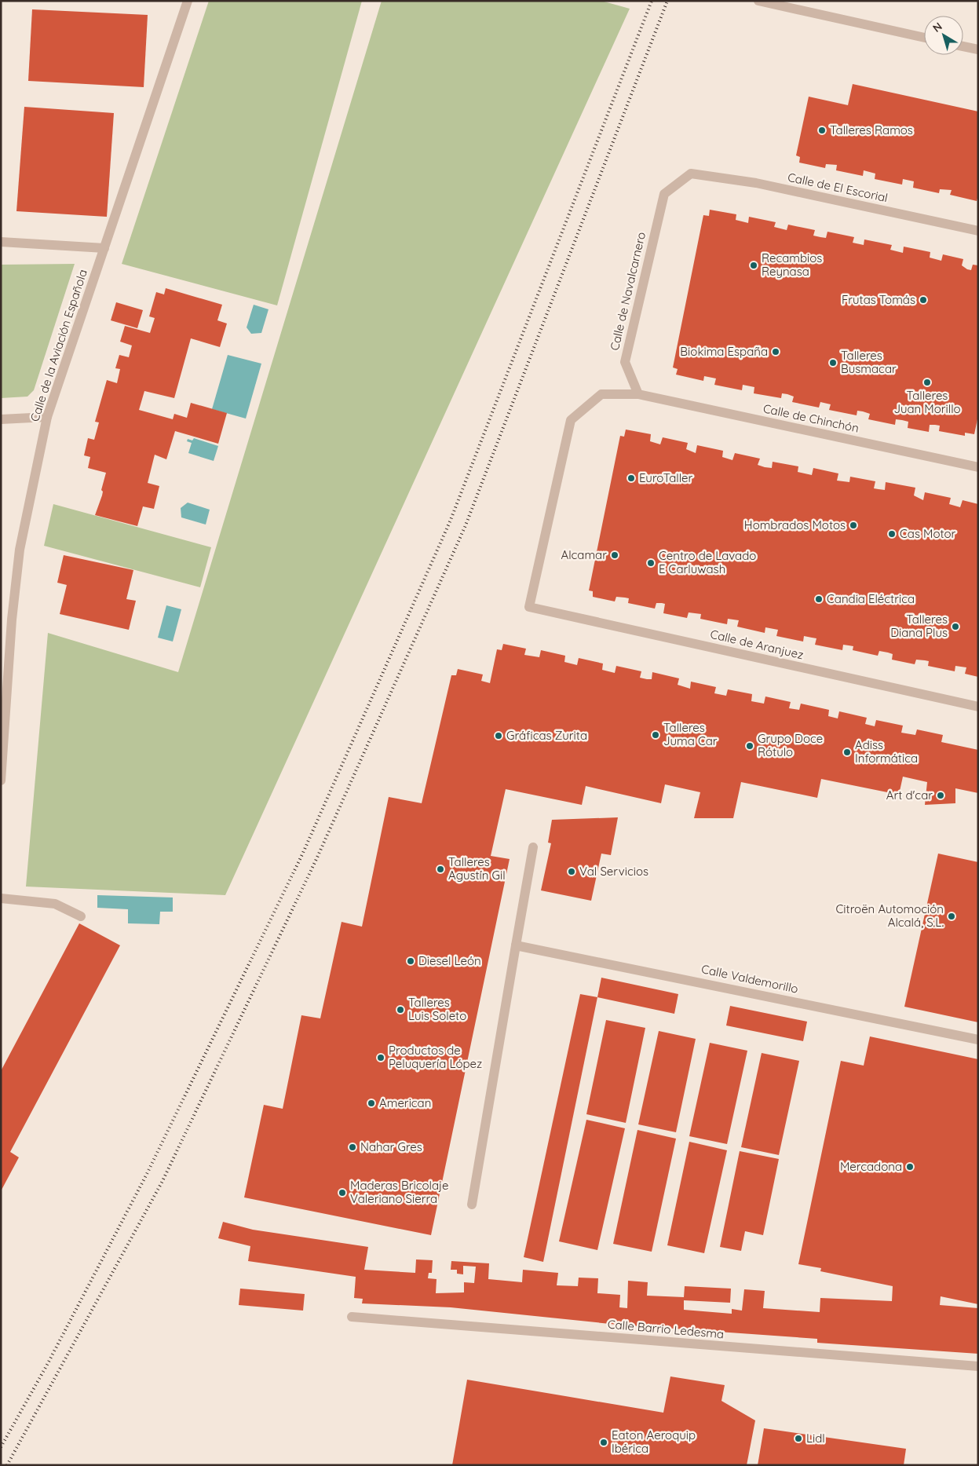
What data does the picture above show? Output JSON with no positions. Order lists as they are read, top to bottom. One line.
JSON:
{"streets":{"street":["Calle de El Escorial","Calle de Navalcarnero","Calle de la Aviación Española","Calle de Chinchón","Calle de Aranjuez","Calle Valdemorillo","Calle Barrio Ledesma"]},"crossings":[["Calle de El Escorial","Calle de Navalcarnero"],["Calle de Navalcarnero","Calle de Chinchón"],["Calle de Navalcarnero","Calle de Aranjuez"],["Calle de Chinchón","Calle de Aranjuez"]],"places":["Talleres Ramos","Recambios Reynasa","Frutas Tomás","Biokima España","Talleres Busmacar","Talleres Juan Morillo","EuroTaller","Hombrados Motos","Cas Motor","Alcamar","Centro de Lavado E Carluwash","Candia Eléctrica","Talleres Diana Plus","Talleres Juma Car","Gráficas Zurita","Grupo Doce Rótulo","Adiss Informática","Art d'car","Talleres Agustín Gil","Val Servicios","Citroën Automoción Alcalá, S.L.","Diesel León","Talleres Luis Soleto","Productos de Peluquería López","American","Nahar Gres","Mercadona","Maderas Bricolaje Valeriano Sierra","Lidl","Eaton Aeroquip Ibérica"],"north":"top left"}
